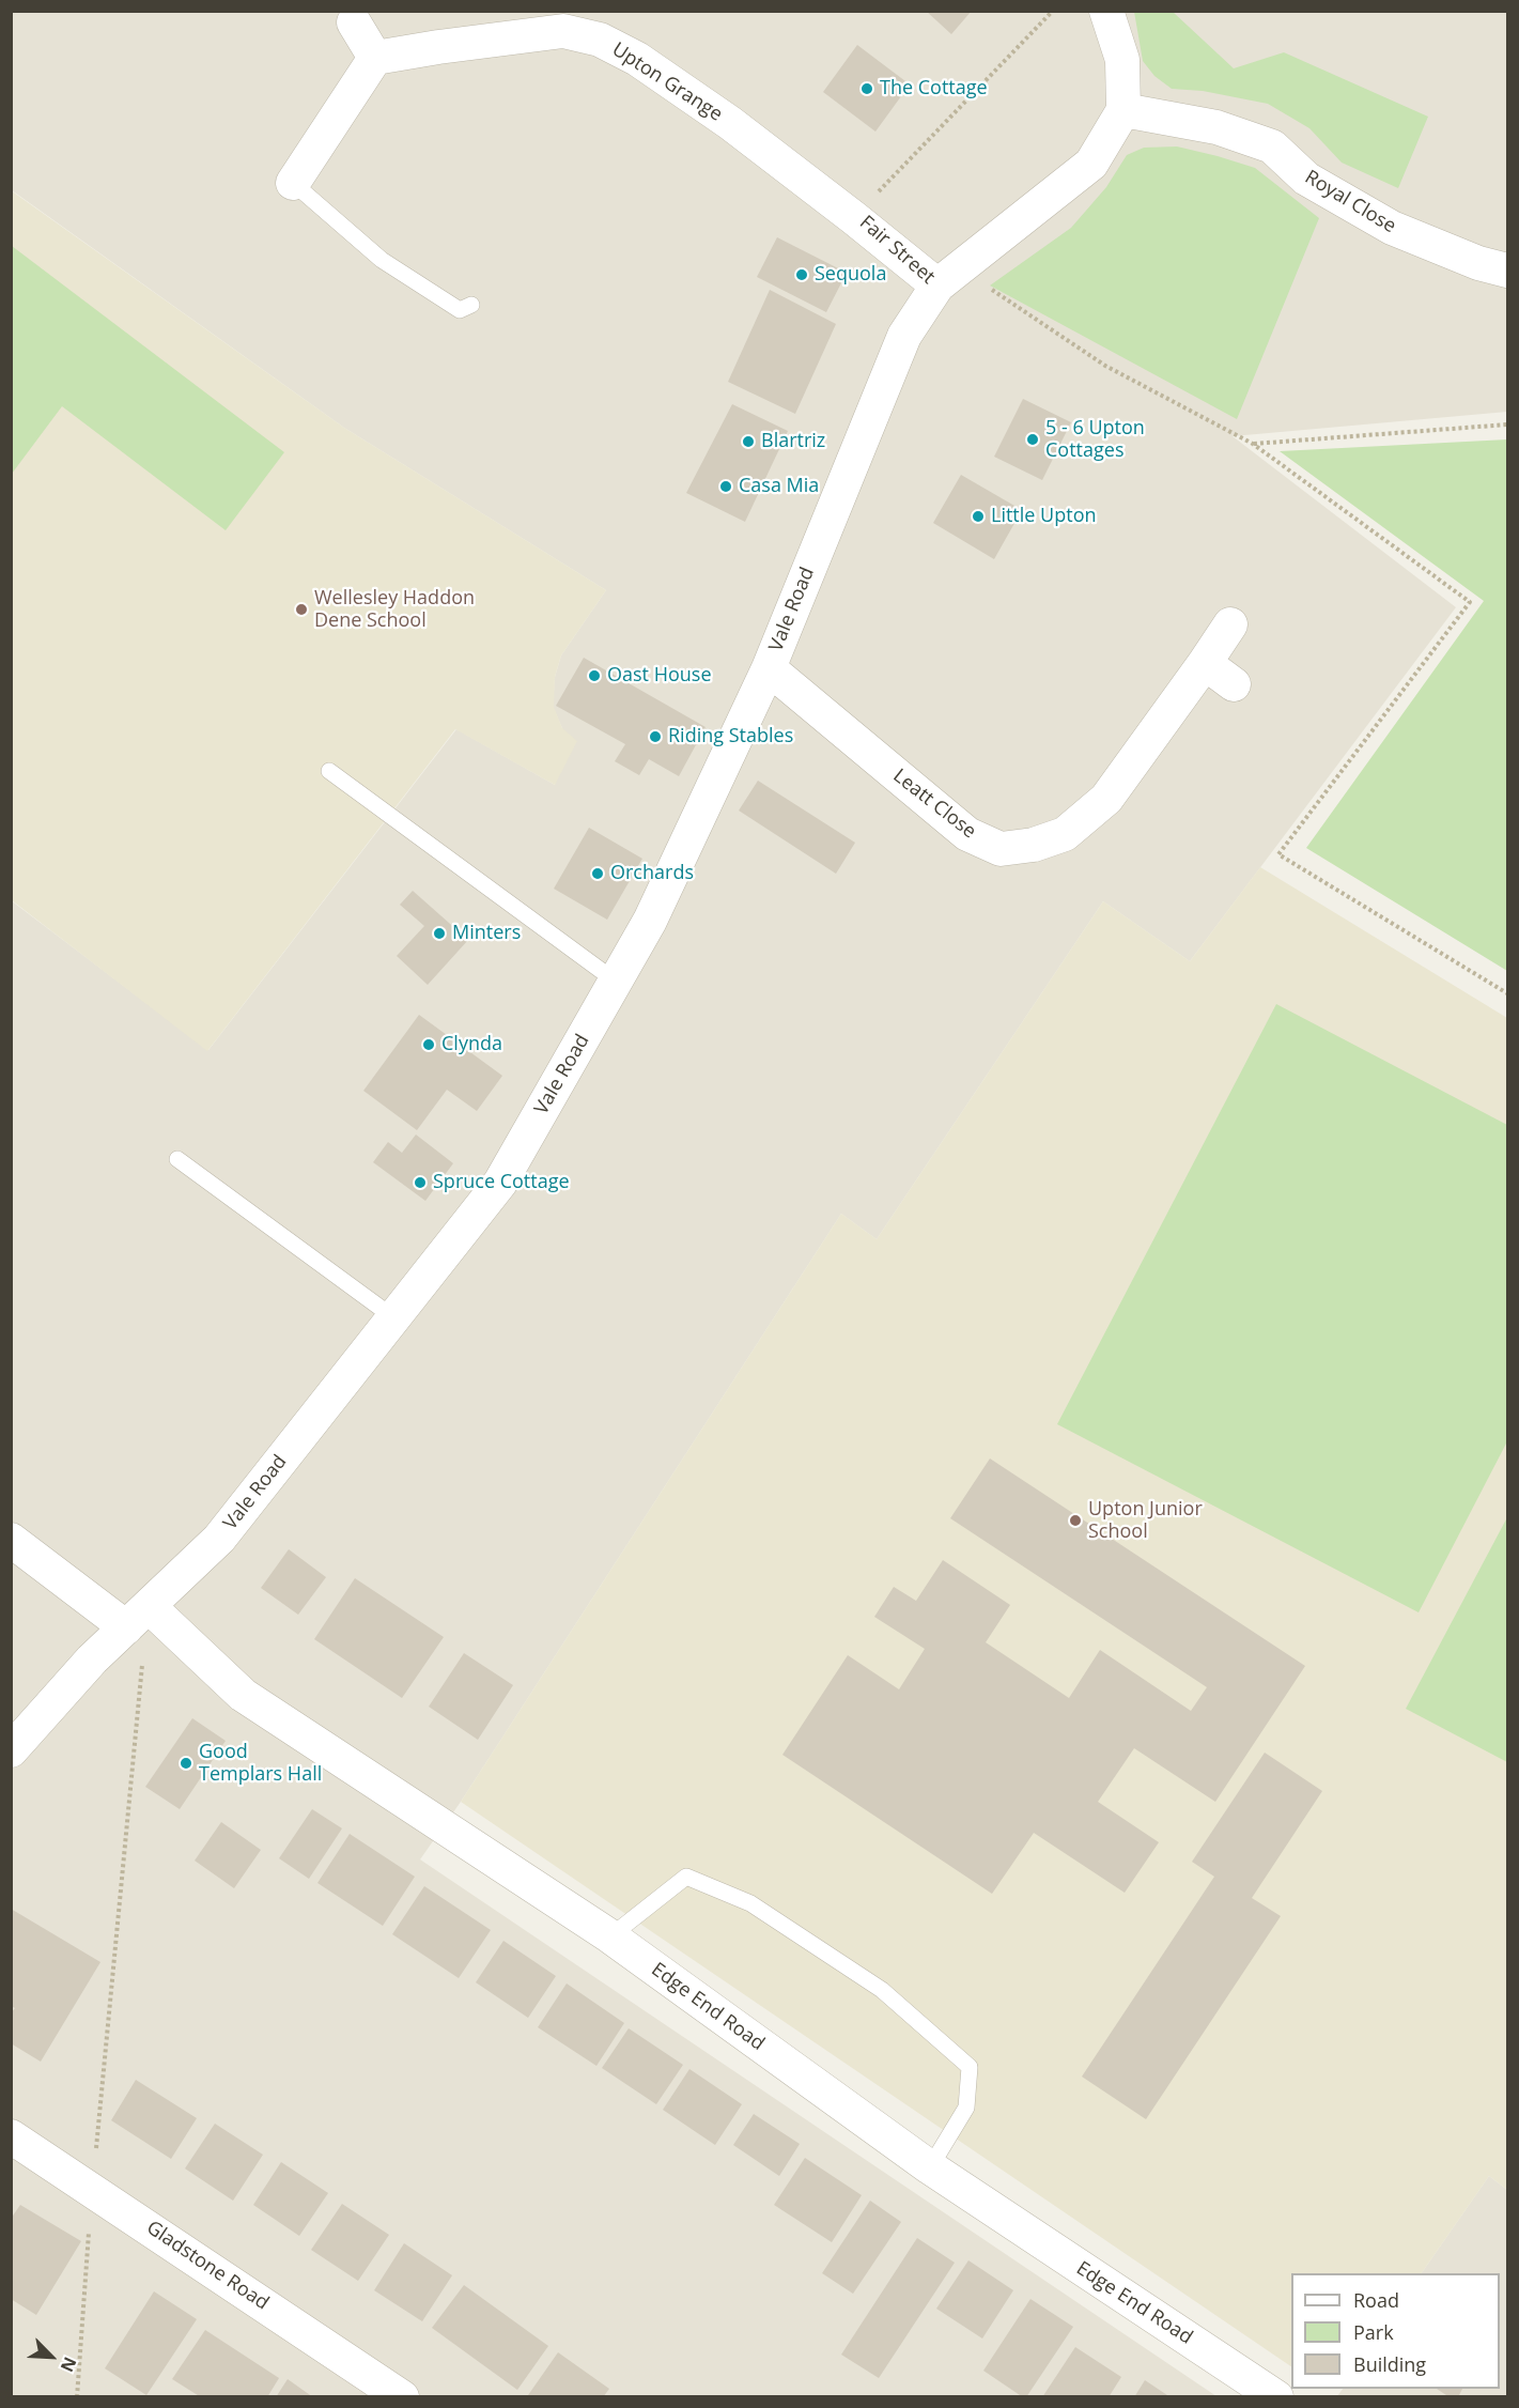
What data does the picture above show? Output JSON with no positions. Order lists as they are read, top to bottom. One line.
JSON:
{"streets":{"street":["Upton Grange","Royal Close","Fair Street","Vale Road","Leatt Close","Edge End Road","Gladstone Road"]},"crossings":[["Upton Grange","Fair Street"],["Royal Close","Fair Street"],["Fair Street","Vale Road"],["Vale Road","Leatt Close"],["Vale Road","Edge End Road"]],"places":["The Cottage","Sequola","5 - 6 Upton Cottages","Blartriz","Casa Mia","Little Upton","Wellesley Haddon Dene School","Oast House","Riding Stables","Orchards","Minters","Clynda","Spruce Cottage","Upton Junior School","Good Templars Hall"],"legend":["Road","Park","Building"],"north":"bottom right"}
